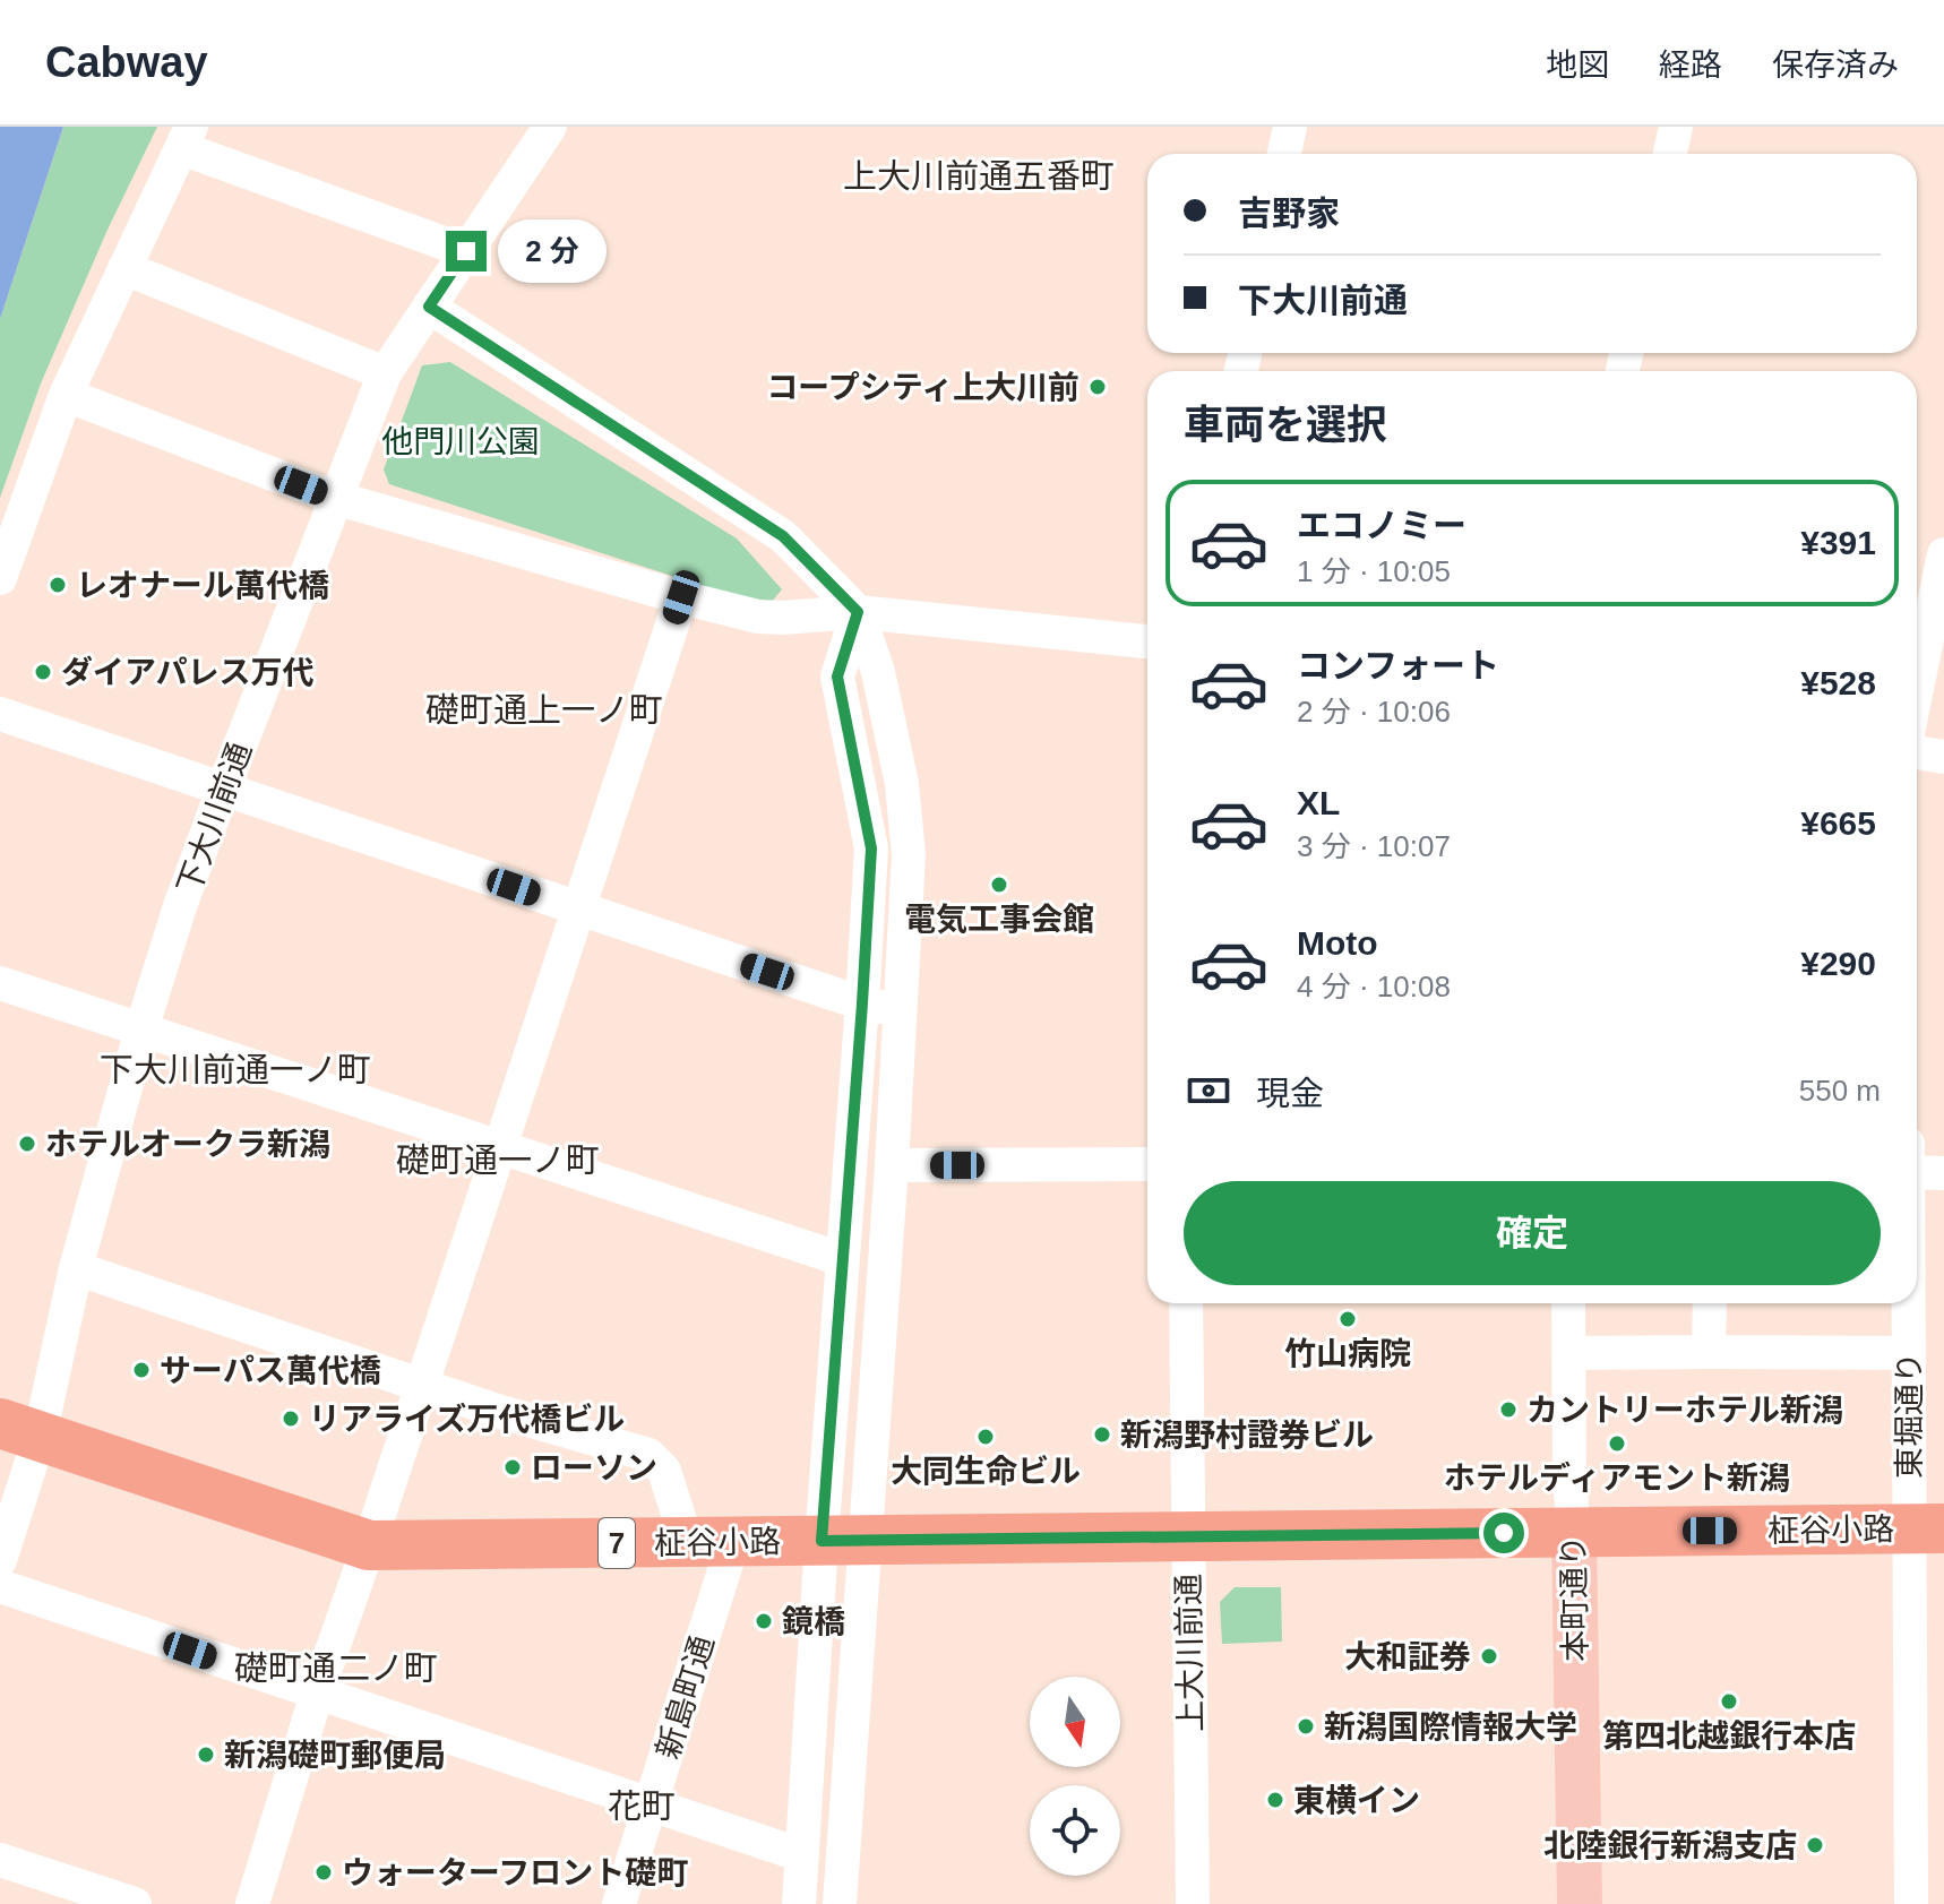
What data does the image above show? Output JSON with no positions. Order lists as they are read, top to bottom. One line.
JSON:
{"streets":{"highway":["柾谷小路","7"],"main road":["本町通り"],"street":["下大川前通","東堀通り","上大川前通","新島町通"]},"crossings":[["下大川前通","柾谷小路"],["東堀通り","柾谷小路"],["柾谷小路","本町通り"],["柾谷小路","上大川前通"],["柾谷小路","新島町通"]],"districts":["上大川前通五番町","礎町通上一ノ町","下大川前通一ノ町","礎町通一ノ町","礎町通二ノ町","花町"],"parks":["他門川公園"],"places":["コープシティ上大川前","レオナール萬代橋","ダイアパレス万代","電気工事会館","ホテルオークラ新潟","竹山病院","サーパス萬代橋","カントリーホテル新潟","リアライズ万代橋ビル","新潟野村證券ビル","大同生命ビル","ホテルディアモント新潟","ローソン","鏡橋","大和証券","第四北越銀行本店","新潟国際情報大学","新潟礎町郵便局","東横イン","北陸銀行新潟支店","ウォーターフロント礎町"],"north":"bottom","page":{"header":"Cabway","nav":["地図","経路","保存済み"],"banner":["吉野家","下大川前通"],"bubble":"2 分","heading":"車両を選択","list":[{"name":"エコノミー","note":"1 分 · 10:05","value":"¥391"},{"name":"コンフォート","note":"2 分 · 10:06","value":"¥528"},{"name":"XL","note":"3 分 · 10:07","value":"¥665"},{"name":"Moto","note":"4 分 · 10:08","value":"¥290"}],"pay":["現金","550 m"],"buttons":"確定"}}
